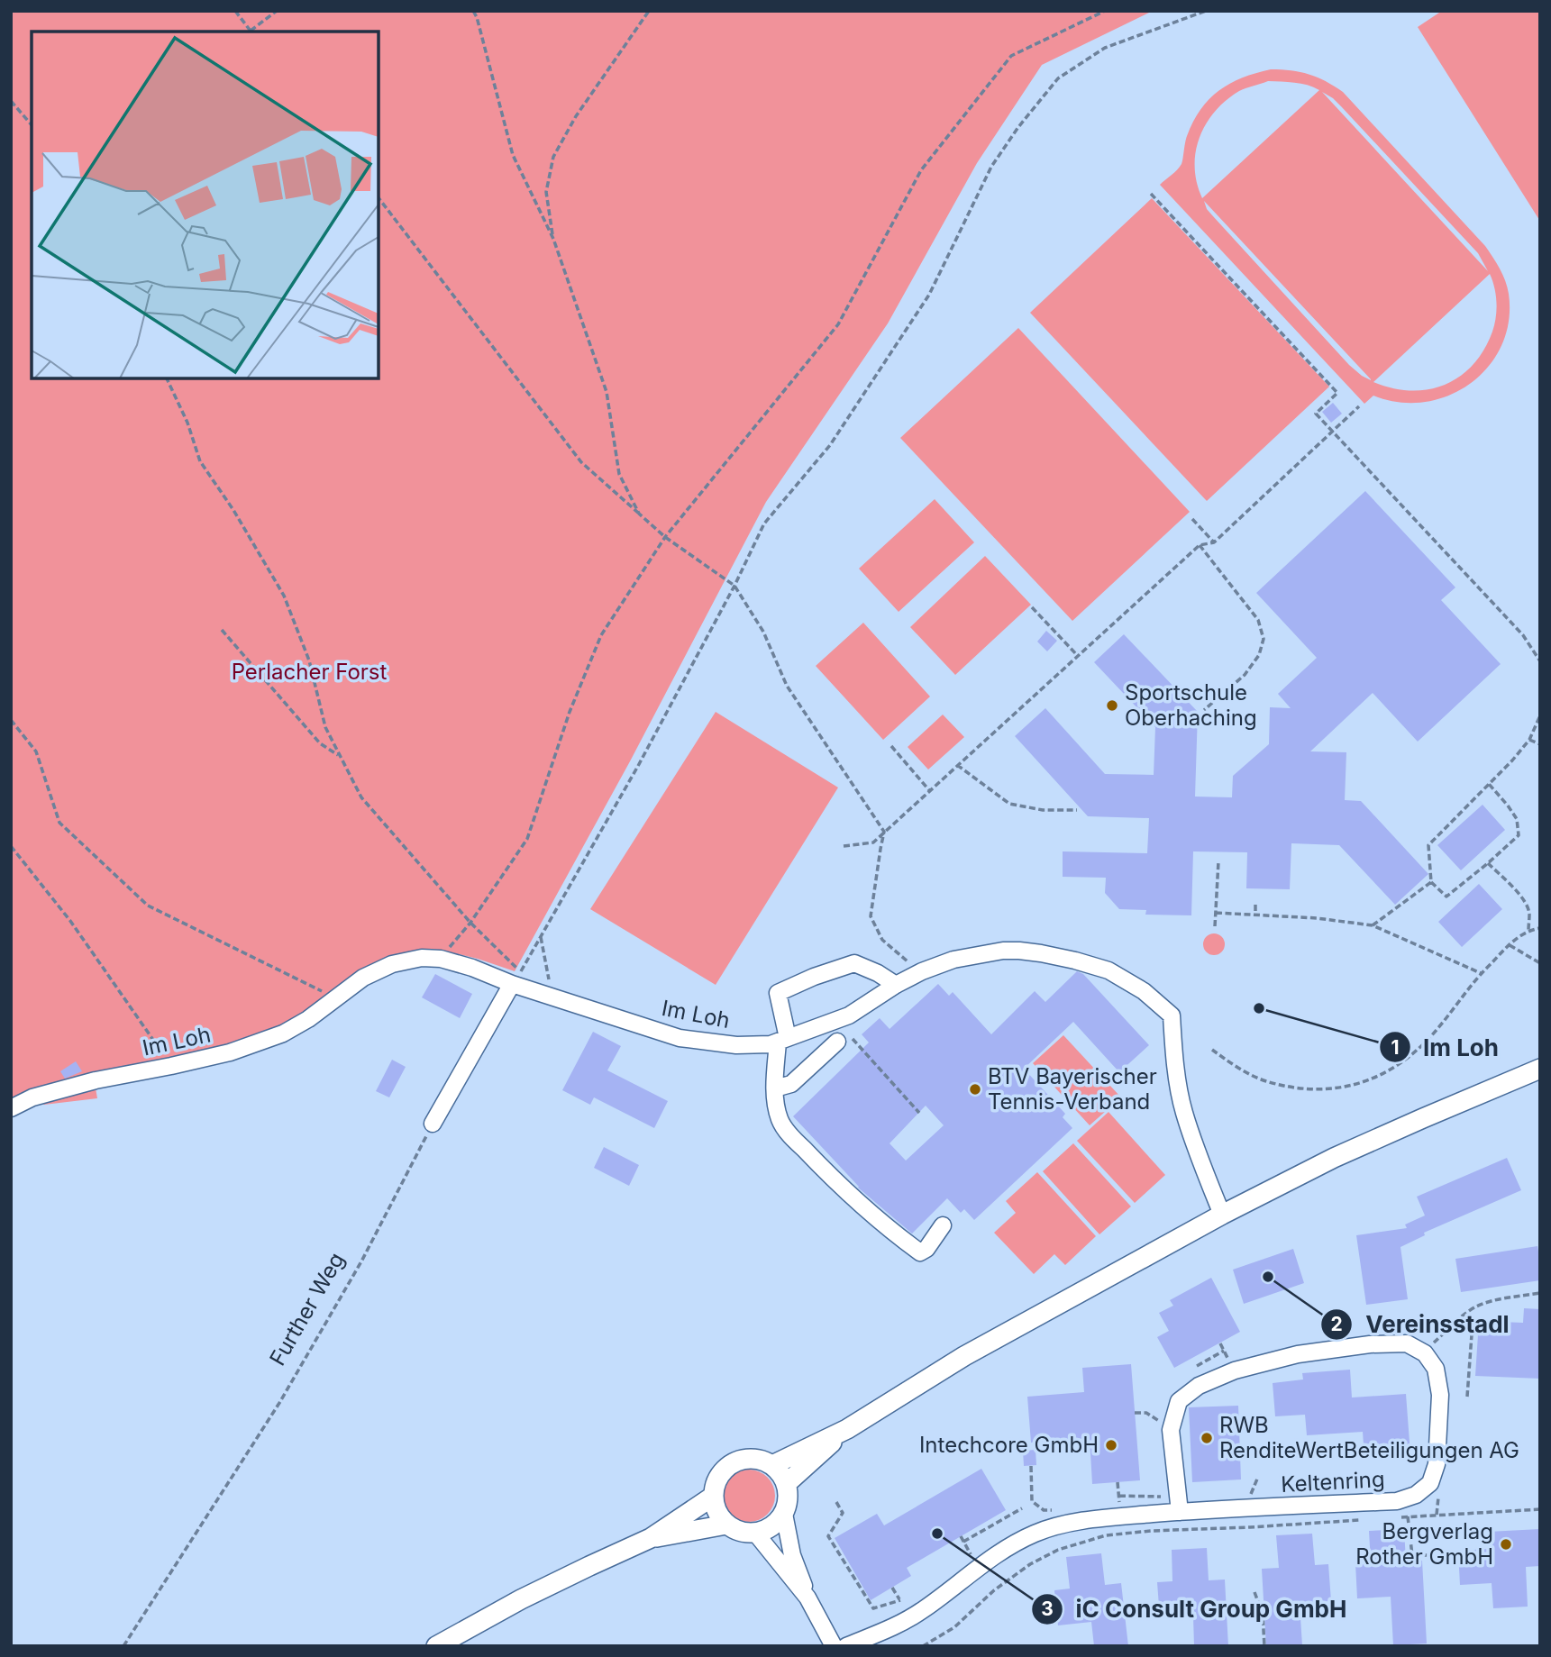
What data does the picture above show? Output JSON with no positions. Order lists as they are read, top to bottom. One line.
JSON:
{"streets":{"street":["Im Loh","Keltenring"],"path":["Further Weg"]},"parks":["Perlacher Forst"],"places":["Sportschule Oberhaching","Im Loh","BTV Bayerischer Tennis-Verband","Vereinsstadl","RWB RenditeWertBeteiligungen AG","Intechcore GmbH","iC Consult Group GmbH","Bergverlag Rother GmbH"]}
